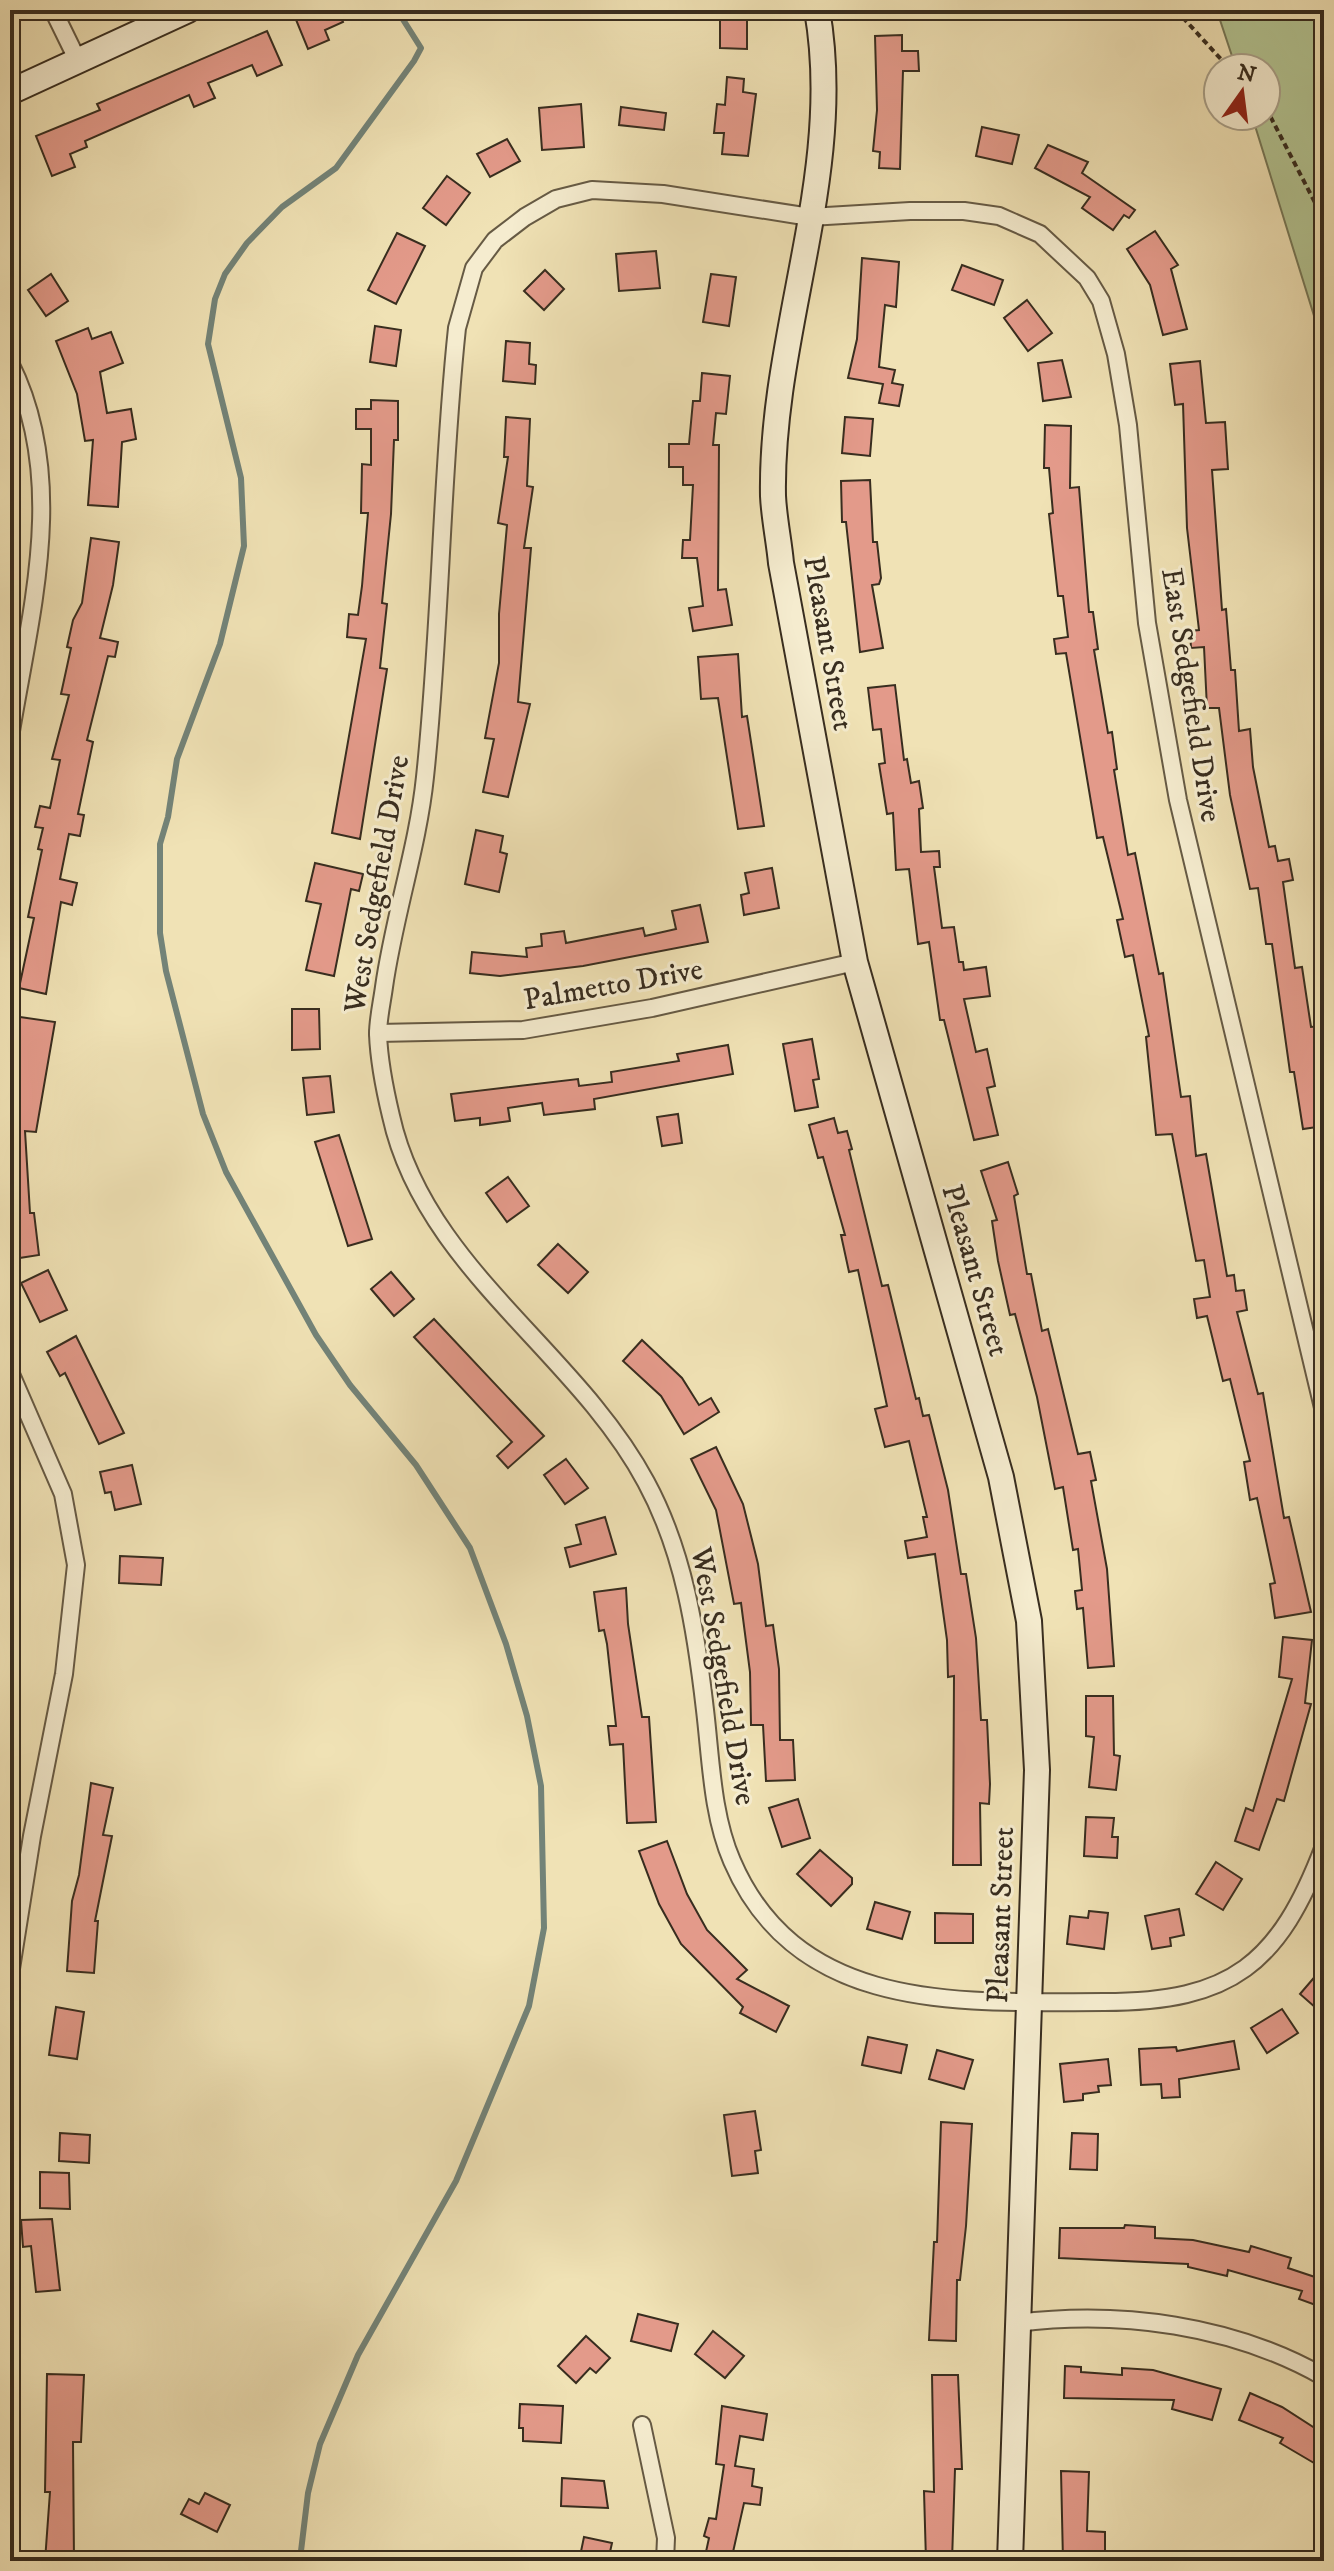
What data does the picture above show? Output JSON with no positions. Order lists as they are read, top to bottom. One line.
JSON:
{"streets":{"street":["Pleasant Street","East Sedgefield Drive","West Sedgefield Drive","Palmetto Drive"]},"crossings":[["Pleasant Street","East Sedgefield Drive"],["Pleasant Street","West Sedgefield Drive"],["Pleasant Street","Palmetto Drive"],["East Sedgefield Drive","West Sedgefield Drive"],["West Sedgefield Drive","Palmetto Drive"]],"north":"top"}
